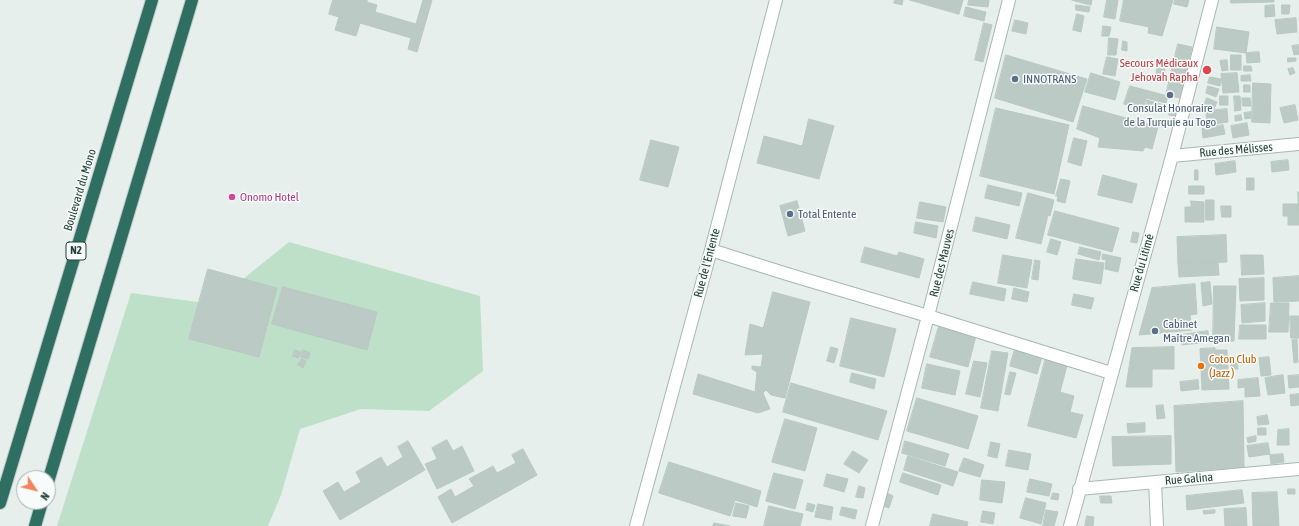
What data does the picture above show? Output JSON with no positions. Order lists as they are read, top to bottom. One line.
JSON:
{"streets":{"highway":["Boulevard du Mono","N2"],"street":["Rue des Mélisses","Rue de l'Entente","Rue des Mauves","Rue du Litimé","Rue Galina"]},"crossings":[["Rue des Mélisses","Rue du Litimé"],["Rue du Litimé","Rue Galina"]],"places":["Secours Médicaux Jehovah Rapha","INNOTRANS","Consulat Honoraire de la Turquie au Togo","Onomo Hotel","Total Entente","Cabinet Maître Amegan","Coton Club (Jazz )"],"north":"bottom right"}
